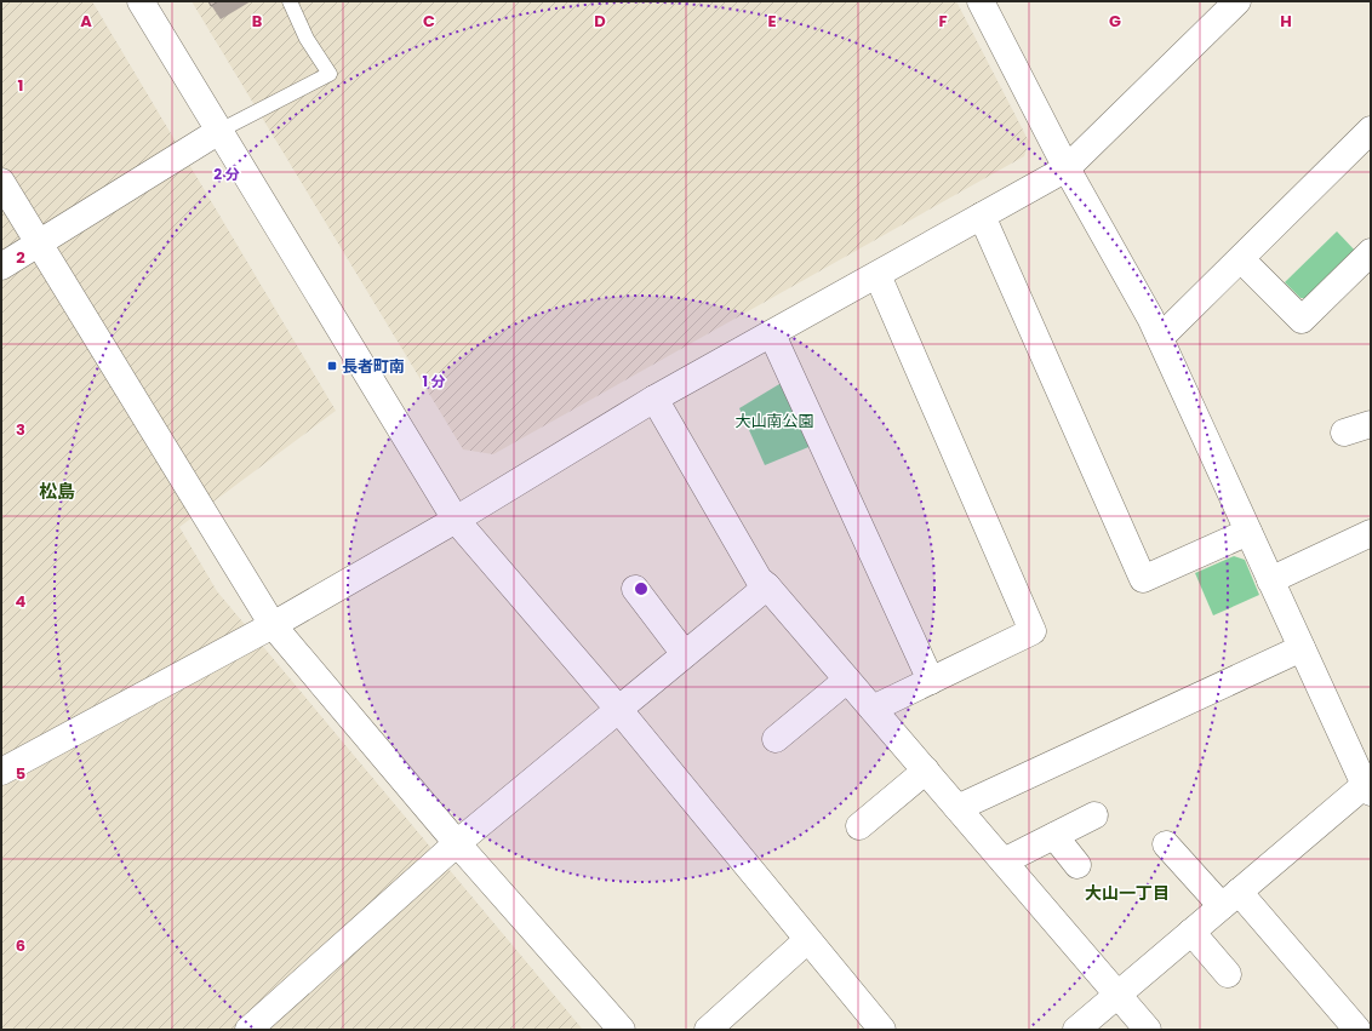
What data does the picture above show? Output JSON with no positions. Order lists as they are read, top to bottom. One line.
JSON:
{"districts":["松島","大山一丁目"],"parks":["大山南公園"],"places":{"transit":["長者町南"]},"grid":{"columns":["A","B","C","D","E","F","G","H"],"rows":["1","2","3","4","5","6"]},"rings":["2 分","1 分"]}
